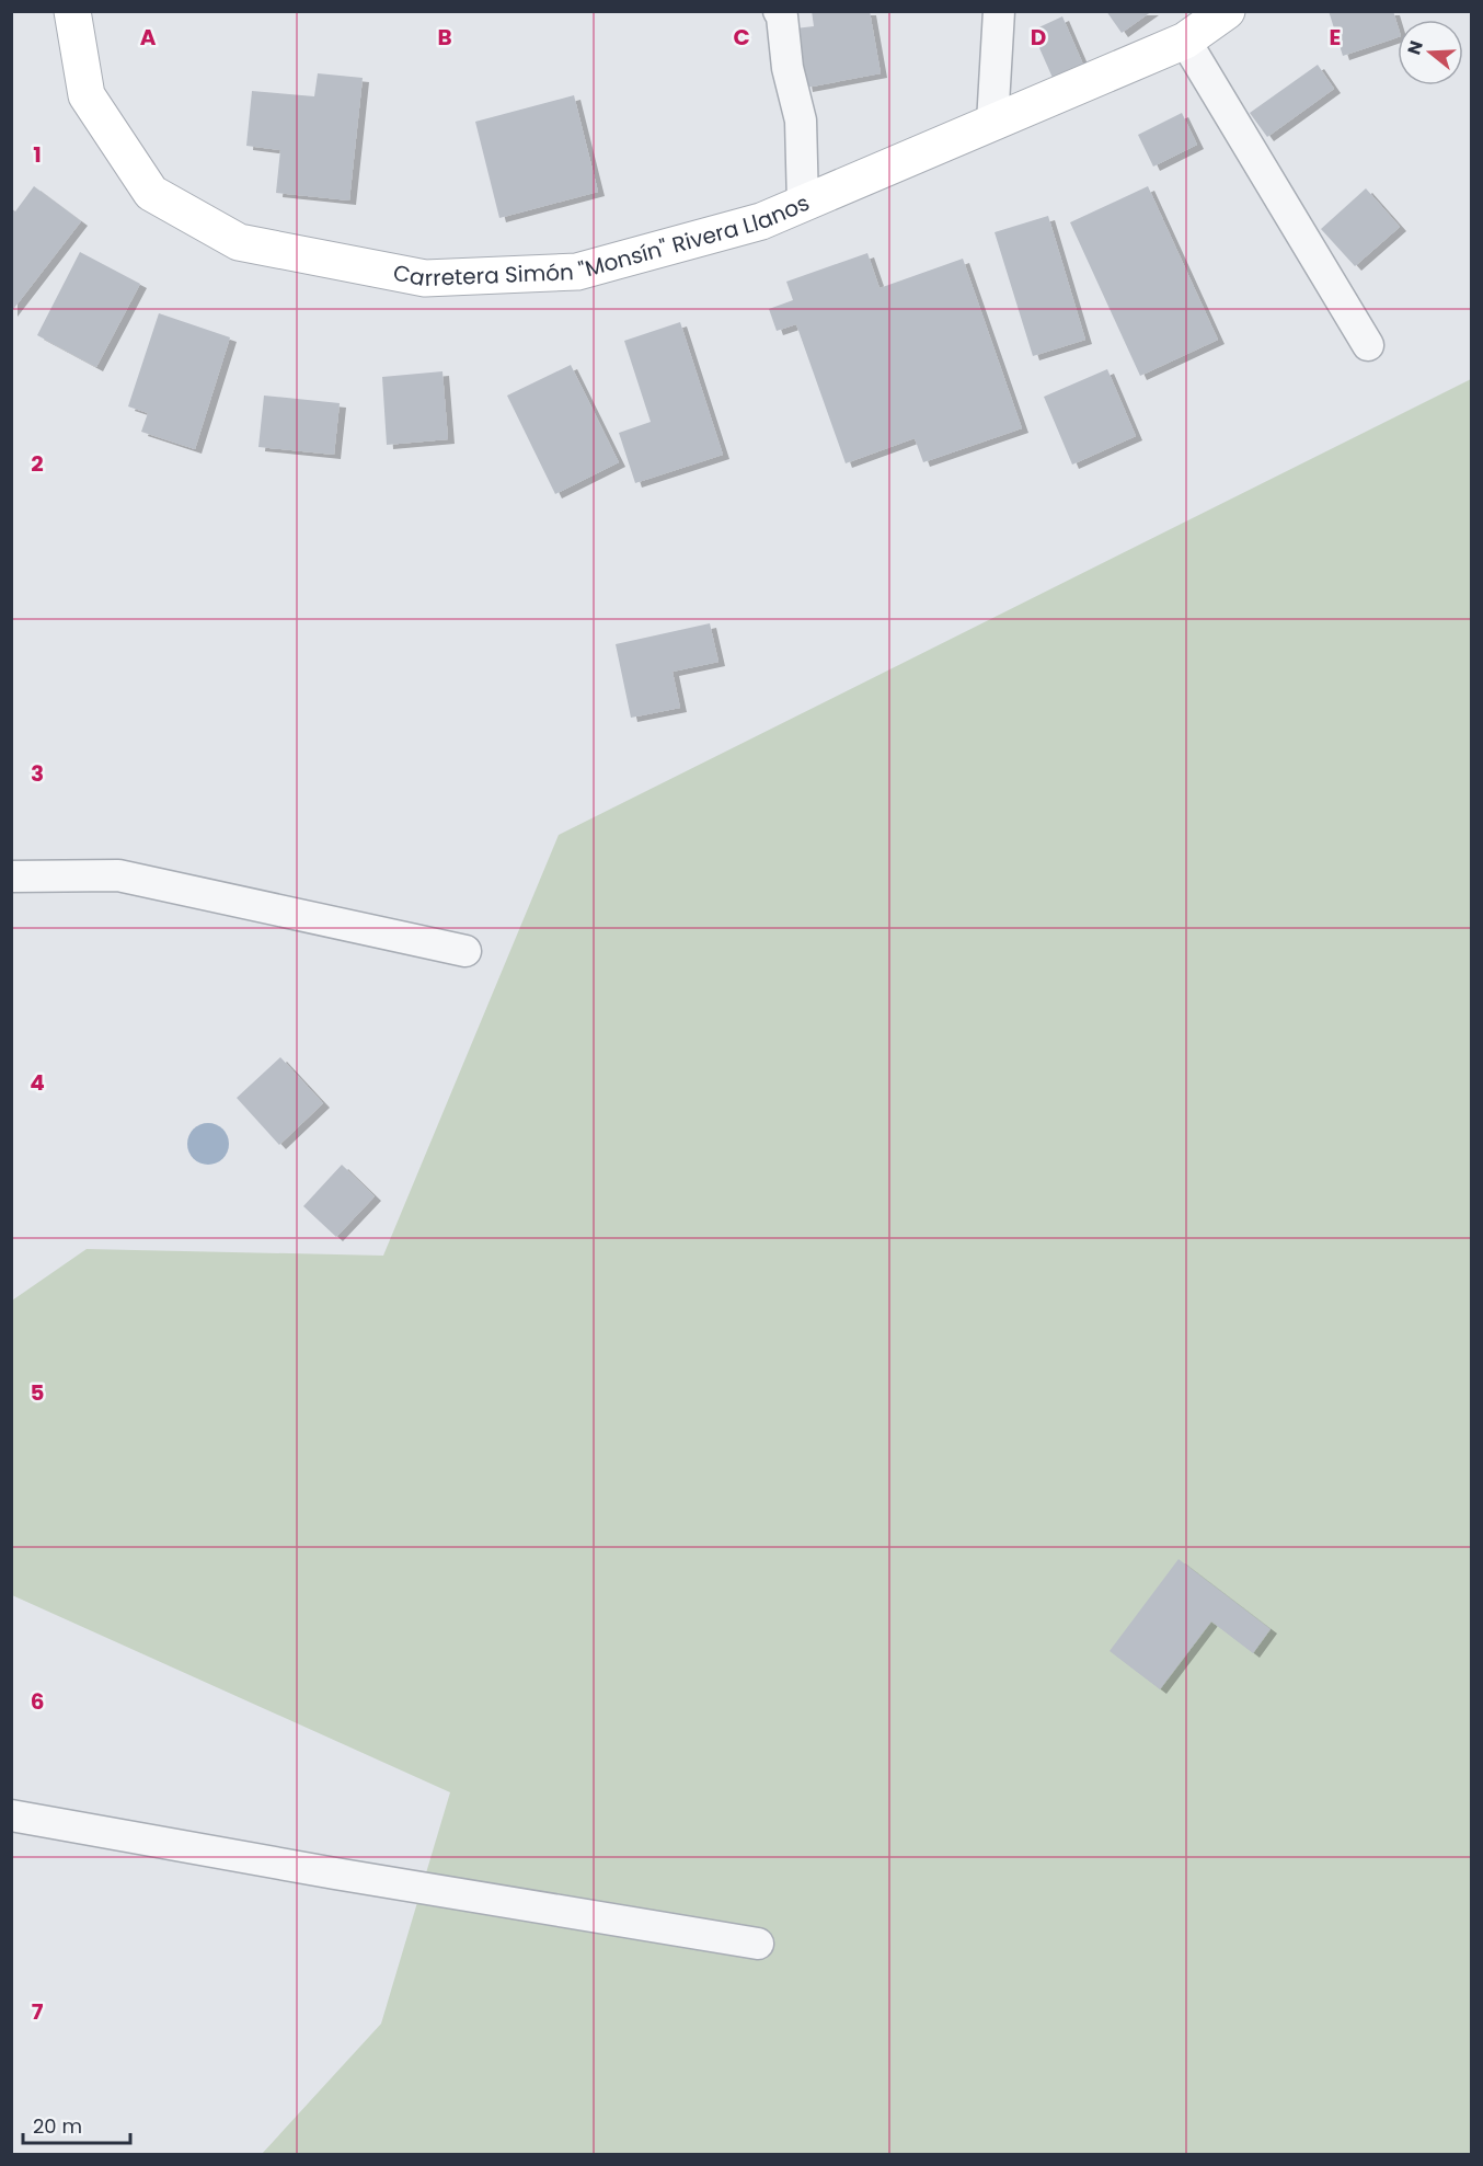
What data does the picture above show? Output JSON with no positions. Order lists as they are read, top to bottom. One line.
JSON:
{"streets":{"street":["Carretera Simón \"Monsín\" Rivera Llanos"]},"scale_bar":"20 m","north":"left","grid":{"columns":["A","B","C","D","E"],"rows":["1","2","3","4","5","6","7"]}}
